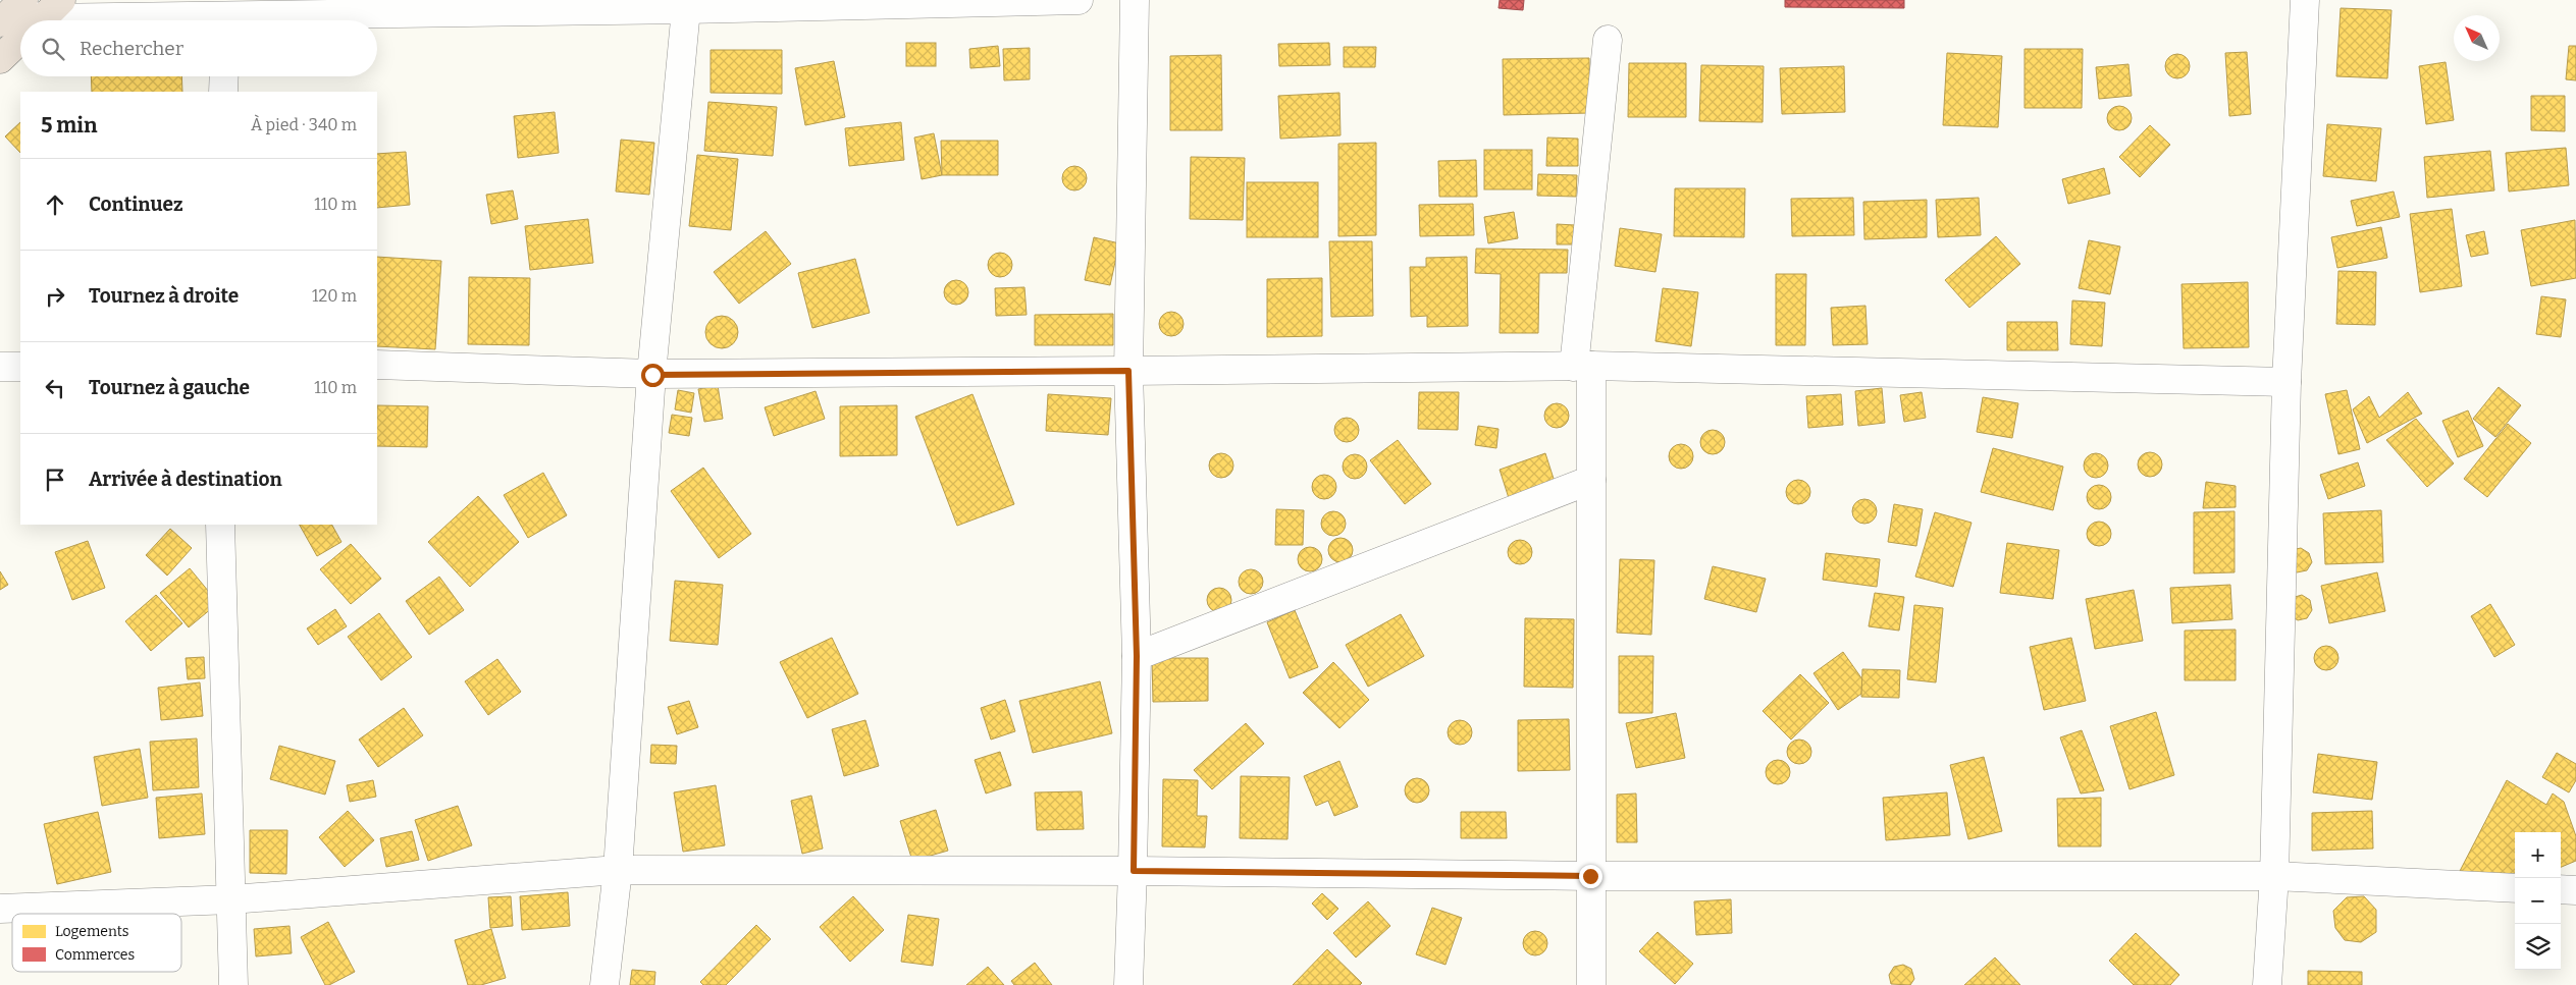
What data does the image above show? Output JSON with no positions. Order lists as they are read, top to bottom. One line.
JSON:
{"legend":["Logements","Commerces"],"north":"top left","page":{"search":"Rechercher","heading":["5 min","À pied · 340 m"],"list":[["Continuez","110 m"],["Tournez à droite","120 m"],["Tournez à gauche","110 m"],"Arrivée à destination"],"map_buttons":["+","−"]}}
